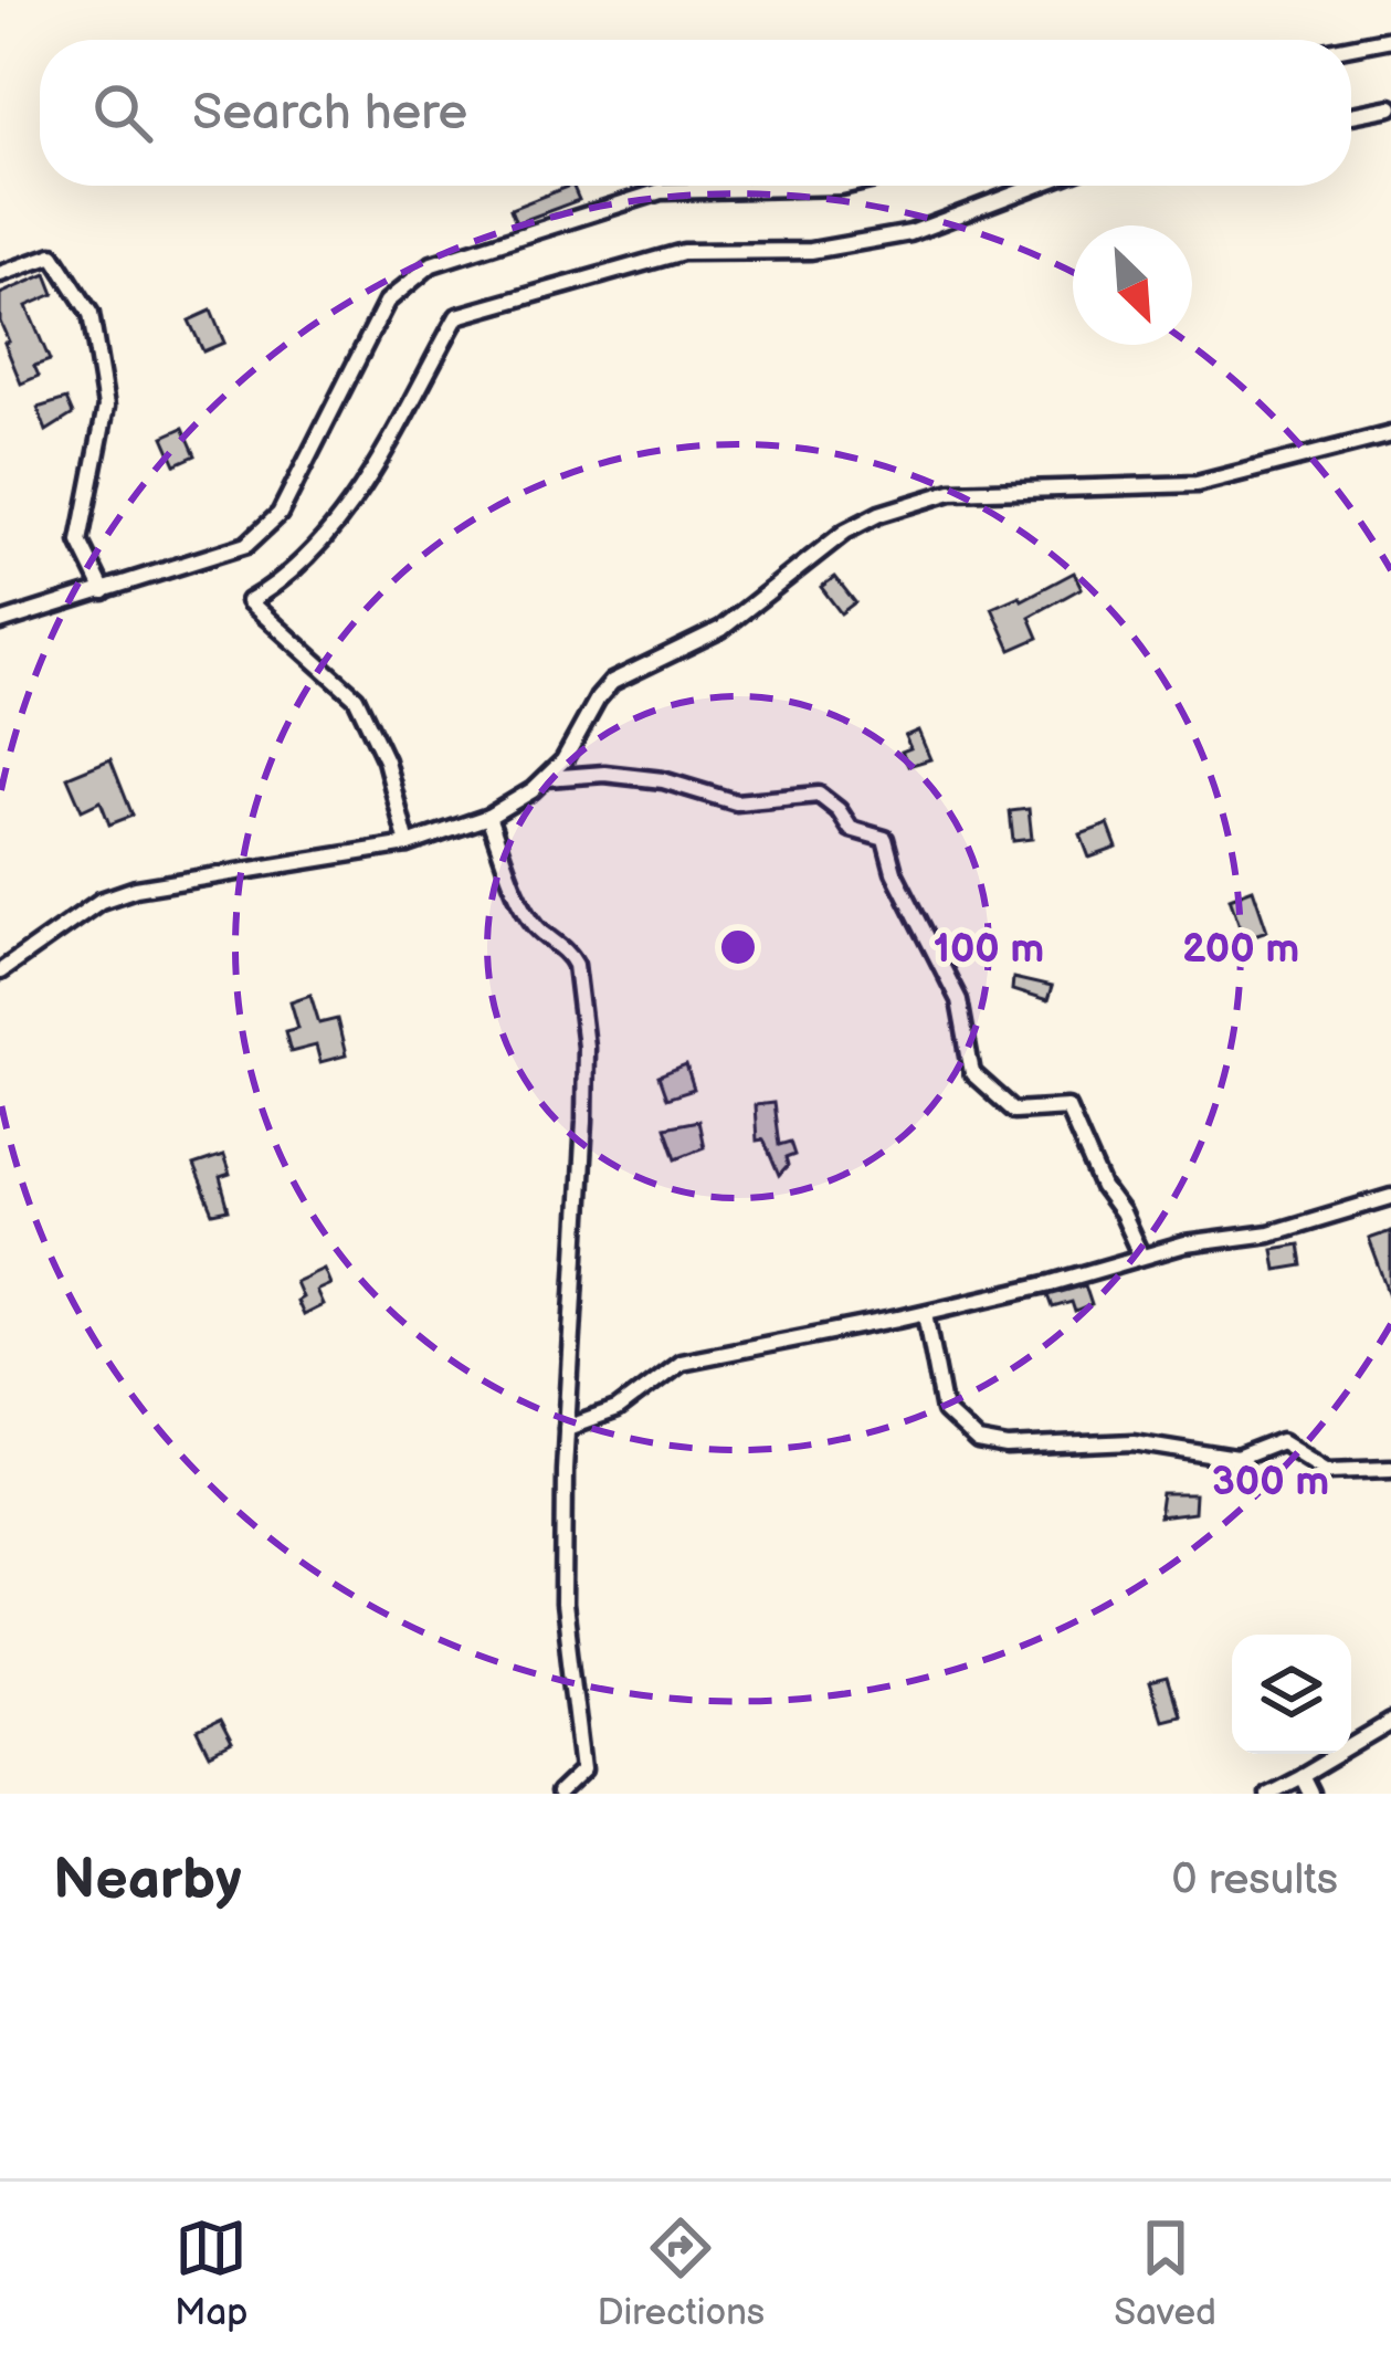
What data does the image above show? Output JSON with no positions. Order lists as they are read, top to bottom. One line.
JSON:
{"north":"bottom right","page":{"search":"Search here","heading":["Nearby","0 results"],"nav":["Map","Directions","Saved"]},"rings":["100 m","200 m","300 m"]}
